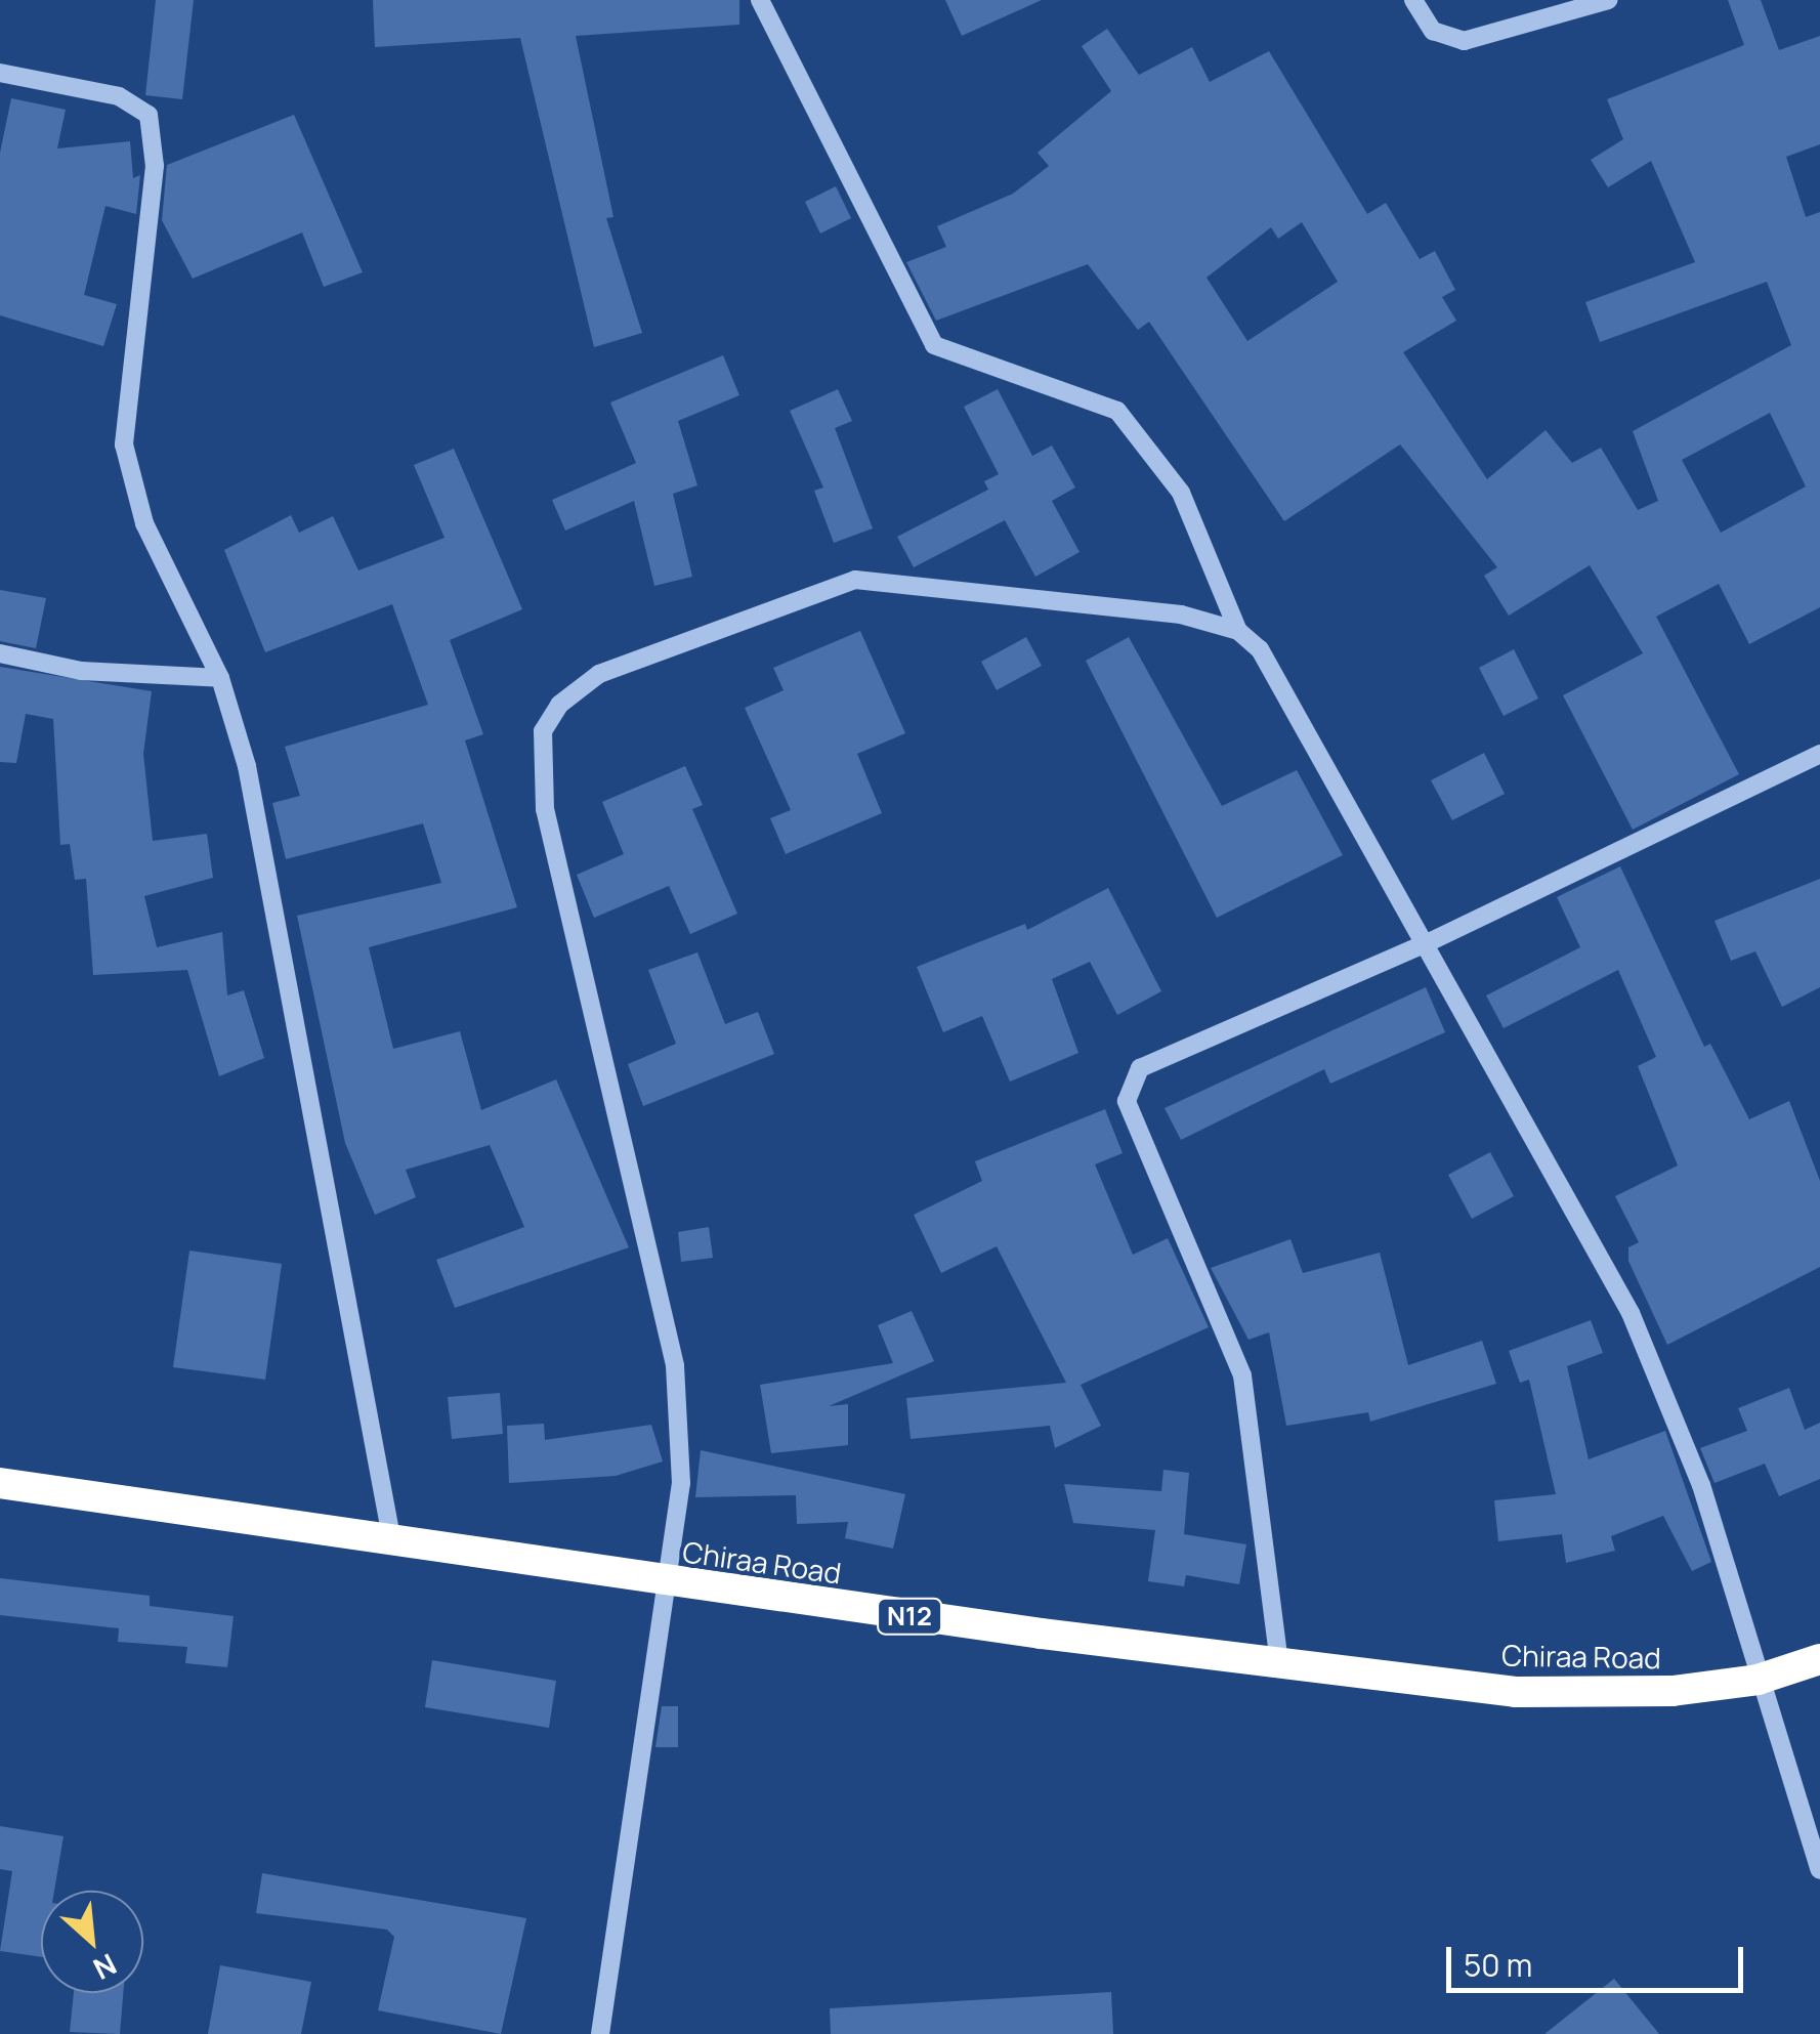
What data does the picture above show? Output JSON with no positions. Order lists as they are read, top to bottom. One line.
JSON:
{"streets":{"highway":["Chiraa Road","N12"]},"scale_bar":"50 m","north":"bottom right"}
